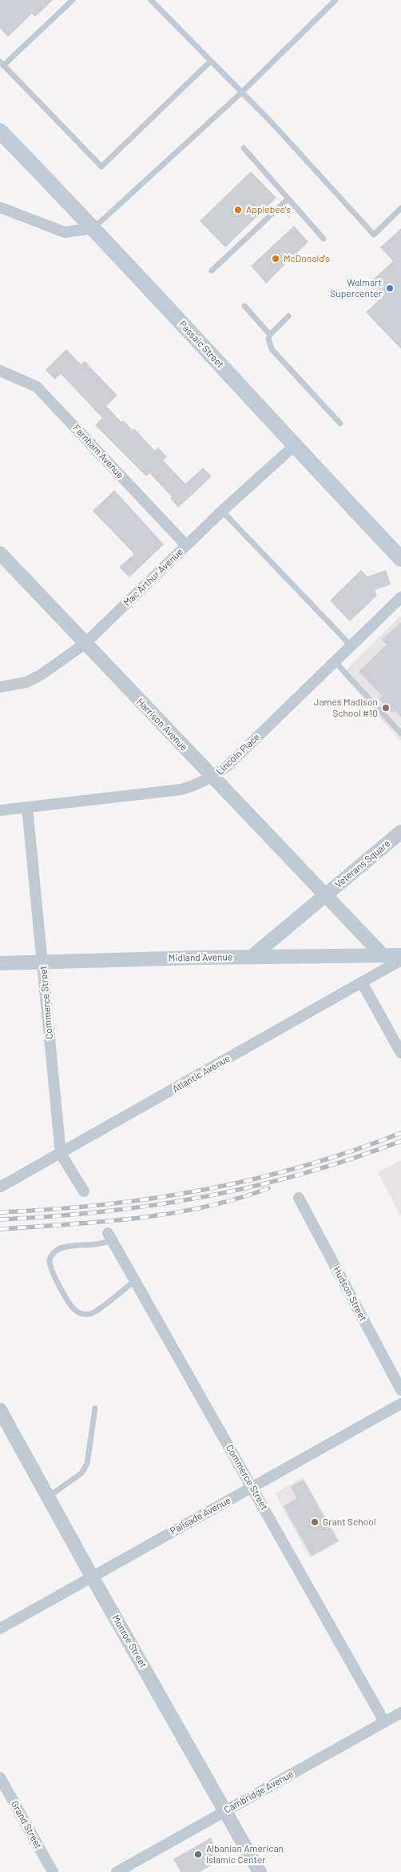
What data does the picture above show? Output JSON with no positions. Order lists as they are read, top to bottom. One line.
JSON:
{"streets":{"main road":["Passaic Street"],"street":["Farnham Avenue","Mac Arthur Avenue","Harrison Avenue","Lincoln Place","Veterans Square","Midland Avenue","Commerce Street","Atlantic Avenue","Hudson Street","Palisade Avenue","Monroe Street","Cambridge Avenue","Grand Street"]},"crossings":[["Passaic Street","Mac Arthur Avenue"],["Farnham Avenue","Mac Arthur Avenue"],["Mac Arthur Avenue","Harrison Avenue"],["Harrison Avenue","Lincoln Place"],["Harrison Avenue","Veterans Square"],["Lincoln Place","Commerce Street"],["Veterans Square","Midland Avenue"],["Midland Avenue","Commerce Street"],["Commerce Street","Atlantic Avenue"],["Commerce Street","Palisade Avenue"],["Commerce Street","Cambridge Avenue"],["Palisade Avenue","Monroe Street"],["Monroe Street","Cambridge Avenue"]],"places":["Applebee's","McDonald's","Walmart Supercenter","James Madison School #10","Grant School","Albanian American Islamic Center"]}
